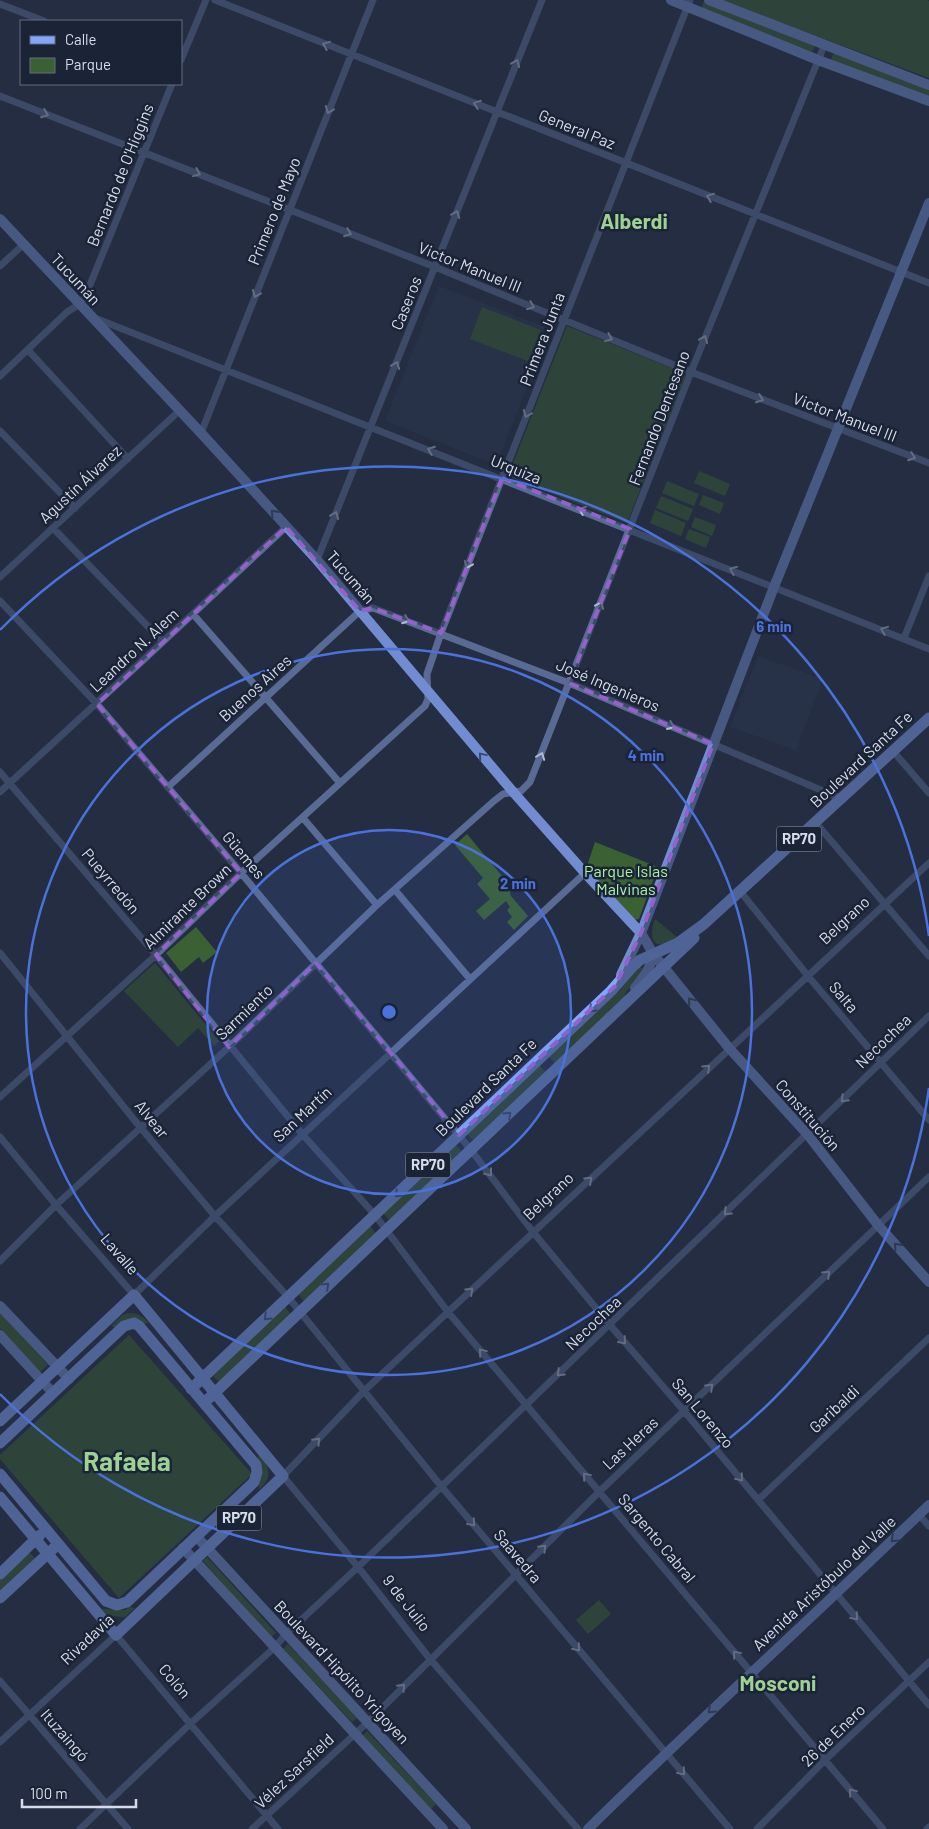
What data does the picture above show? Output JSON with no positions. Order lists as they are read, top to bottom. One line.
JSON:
{"streets":{"main road":["Boulevard Santa Fe","RP70","Belgrano","San Martín","Lavalle","9 de Julio","Rivadavia","Colón"],"street":["General Paz","Bernardo de O'Higgins","Primero de Mayo","Victor Manuel III","Tucumán","Caseros","Primera Junta","Fernando Dentesano","Urquiza","Agustín Álvarez","Leandro N. Alem","José Ingenieros","Buenos Aires","Güemes","Pueyrredón","Almirante Brown","Salta","Sarmiento","Necochea","Constitución","Alvear","Garibaldi","San Lorenzo","Las Heras","Sargento Cabral","Saavedra","Avenida Aristóbulo del Valle","Boulevard Hipólito Yrigoyen","Ituzaingó","26 de Enero","Vélez Sarsfield"]},"crossings":[["General Paz","Primero de Mayo"],["General Paz","Caseros"],["General Paz","Primera Junta"],["General Paz","Fernando Dentesano"],["Bernardo de O'Higgins","Victor Manuel III"],["Bernardo de O'Higgins","Tucumán"],["Primero de Mayo","Victor Manuel III"],["Primero de Mayo","Tucumán"],["Primero de Mayo","Urquiza"],["Victor Manuel III","Caseros"],["Victor Manuel III","Primera Junta"],["Victor Manuel III","Fernando Dentesano"],["Tucumán","Caseros"],["Tucumán","Primera Junta"],["Tucumán","Fernando Dentesano"],["Tucumán","Urquiza"],["Tucumán","Agustín Álvarez"],["Tucumán","Leandro N. Alem"],["Tucumán","José Ingenieros"],["Tucumán","Buenos Aires"],["Tucumán","Boulevard Santa Fe"],["Tucumán","Almirante Brown"],["Tucumán","Sarmiento"],["Tucumán","San Martín"],["Tucumán","Constitución"],["Caseros","Urquiza"],["Primera Junta","Urquiza"],["Primera Junta","José Ingenieros"],["Primera Junta","Almirante Brown"],["Fernando Dentesano","Urquiza"],["Fernando Dentesano","José Ingenieros"],["Fernando Dentesano","Sarmiento"],["Leandro N. Alem","Güemes"],["Leandro N. Alem","Pueyrredón"],["José Ingenieros","Buenos Aires"],["José Ingenieros","Boulevard Santa Fe"],["Buenos Aires","Güemes"],["Boulevard Santa Fe","Güemes"],["Boulevard Santa Fe","Pueyrredón"],["Boulevard Santa Fe","Salta"],["Boulevard Santa Fe","Constitución"],["Boulevard Santa Fe","Alvear"],["Boulevard Santa Fe","Lavalle"],["Boulevard Santa Fe","San Lorenzo"],["Boulevard Santa Fe","Sargento Cabral"],["Boulevard Santa Fe","Saavedra"],["Boulevard Santa Fe","9 de Julio"],["Güemes","Almirante Brown"],["Güemes","Sarmiento"],["Güemes","San Martín"],["Güemes","San Lorenzo"],["Pueyrredón","Almirante Brown"],["Pueyrredón","Sarmiento"],["Pueyrredón","San Martín"],["Pueyrredón","Sargento Cabral"],["Almirante Brown","Alvear"],["Belgrano","Salta"],["Belgrano","Constitución"],["Belgrano","San Lorenzo"],["Belgrano","Sargento Cabral"],["Belgrano","Saavedra"],["Belgrano","9 de Julio"],["Belgrano","Rivadavia"],["Belgrano","Boulevard Hipólito Yrigoyen"],["Salta","Necochea"],["Sarmiento","Alvear"],["Sarmiento","Lavalle"],["Necochea","Constitución"],["Necochea","San Lorenzo"],["Necochea","Sargento Cabral"],["Necochea","Saavedra"],["Necochea","9 de Julio"],["Necochea","Boulevard Hipólito Yrigoyen"],["Necochea","Colón"],["Necochea","Ituzaingó"],["San Martín","Alvear"],["San Martín","Lavalle"],["Constitución","Las Heras"],["Alvear","Saavedra"],["Lavalle","9 de Julio"],["Garibaldi","San Lorenzo"],["San Lorenzo","Las Heras"],["San Lorenzo","Avenida Aristóbulo del Valle"],["San Lorenzo","26 de Enero"],["Las Heras","Sargento Cabral"],["Las Heras","Saavedra"],["Las Heras","9 de Julio"],["Las Heras","Boulevard Hipólito Yrigoyen"],["Las Heras","Vélez Sarsfield"],["Sargento Cabral","Avenida Aristóbulo del Valle"],["Sargento Cabral","26 de Enero"],["Saavedra","Avenida Aristóbulo del Valle"],["Rivadavia","Boulevard Hipólito Yrigoyen"],["Rivadavia","Colón"],["Rivadavia","Ituzaingó"],["Boulevard Hipólito Yrigoyen","Vélez Sarsfield"],["Colón","Vélez Sarsfield"]],"one_way":["General Paz","Primero de Mayo","Victor Manuel III","Caseros","Primera Junta","Fernando Dentesano","Urquiza","José Ingenieros","Belgrano","Necochea","Constitución","San Lorenzo","Las Heras","Sargento Cabral","Saavedra","Avenida Aristóbulo del Valle"],"districts":["Alberdi","Rafaela","Mosconi"],"parks":["Parque Islas Malvinas"],"legend":["Calle","Parque"],"scale_bar":"100 m","rings":["6 min","4 min","2 min"]}
